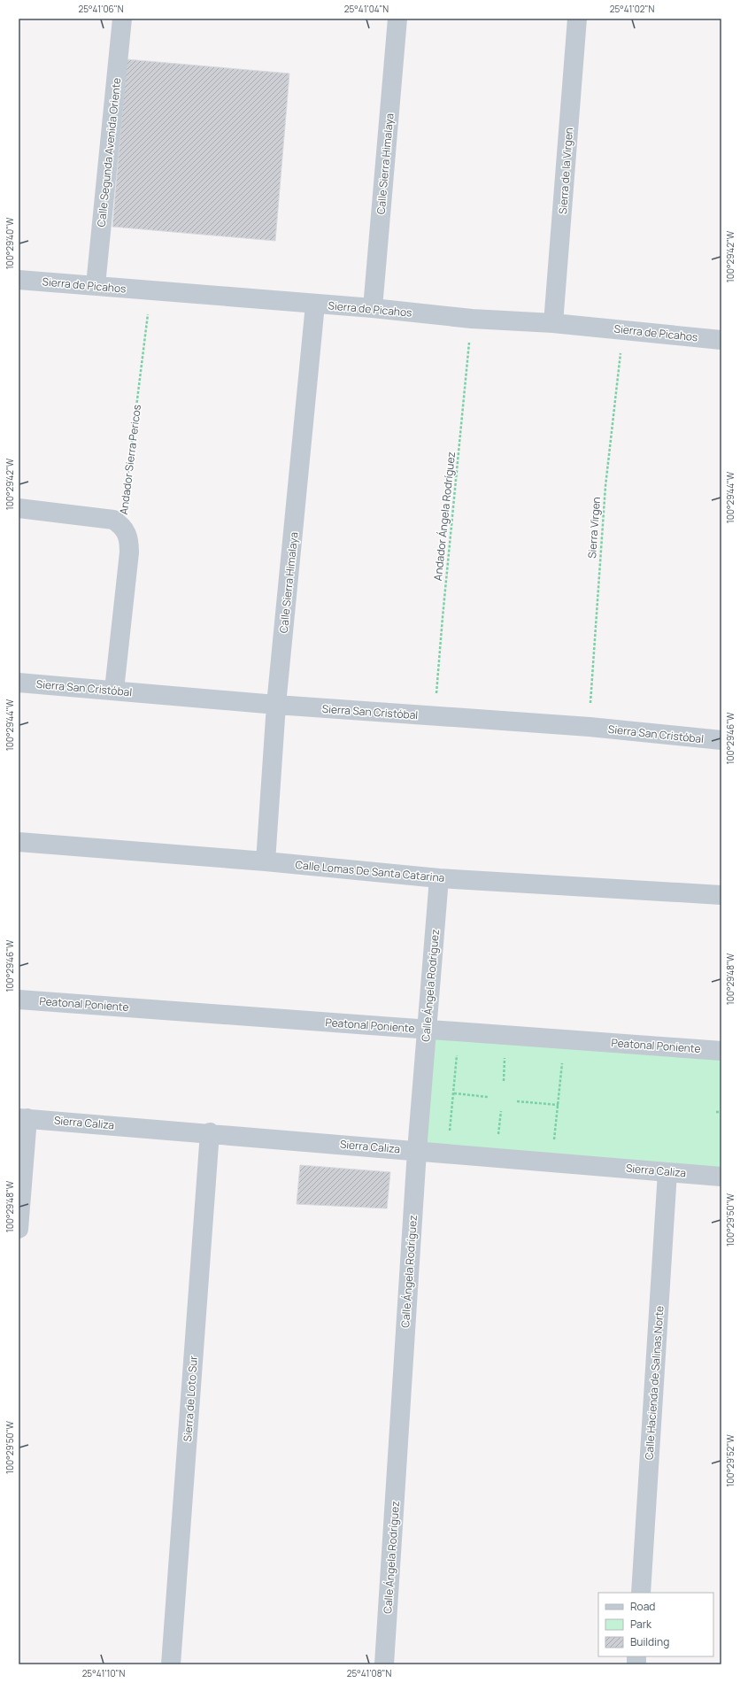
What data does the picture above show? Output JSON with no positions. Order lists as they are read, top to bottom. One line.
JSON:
{"streets":{"street":["Calle Segunda Avenida Oriente","Calle Sierra Himalaya","Sierra de la Virgen","Sierra de Picahos","Andador Sierra Pericos","Sierra San Cristóbal","Calle Lomas De Santa Catarina","Calle Ángela Rodríguez","Peatonal Poniente","Sierra Caliza","Calle Hacienda de Salinas Norte","Sierra de Loto Sur"],"path":["Andador Ángela Rodríguez","Sierra Virgen"]},"crossings":[["Calle Segunda Avenida Oriente","Sierra de Picahos"],["Calle Sierra Himalaya","Sierra de Picahos"],["Calle Sierra Himalaya","Sierra San Cristóbal"],["Calle Sierra Himalaya","Calle Lomas De Santa Catarina"],["Sierra de la Virgen","Sierra de Picahos"],["Sierra de Picahos","Andador Sierra Pericos"],["Sierra de Picahos","Andador Ángela Rodríguez"],["Sierra de Picahos","Sierra Virgen"],["Andador Sierra Pericos","Sierra San Cristóbal"],["Andador Ángela Rodríguez","Sierra San Cristóbal"],["Sierra Virgen","Sierra San Cristóbal"],["Calle Lomas De Santa Catarina","Calle Ángela Rodríguez"],["Calle Ángela Rodríguez","Peatonal Poniente"],["Calle Ángela Rodríguez","Sierra Caliza"],["Sierra Caliza","Calle Hacienda de Salinas Norte"],["Sierra Caliza","Sierra de Loto Sur"]],"legend":["Road","Park","Building"],"coordinates":["25°41'06\"N","25°41'04\"N","25°41'02\"N","100°29'40\"W","100°29'42\"W","100°29'44\"W","100°29'46\"W","100°29'48\"W","100°29'50\"W","100°29'52\"W","25°41'10\"N","25°41'08\"N"]}
